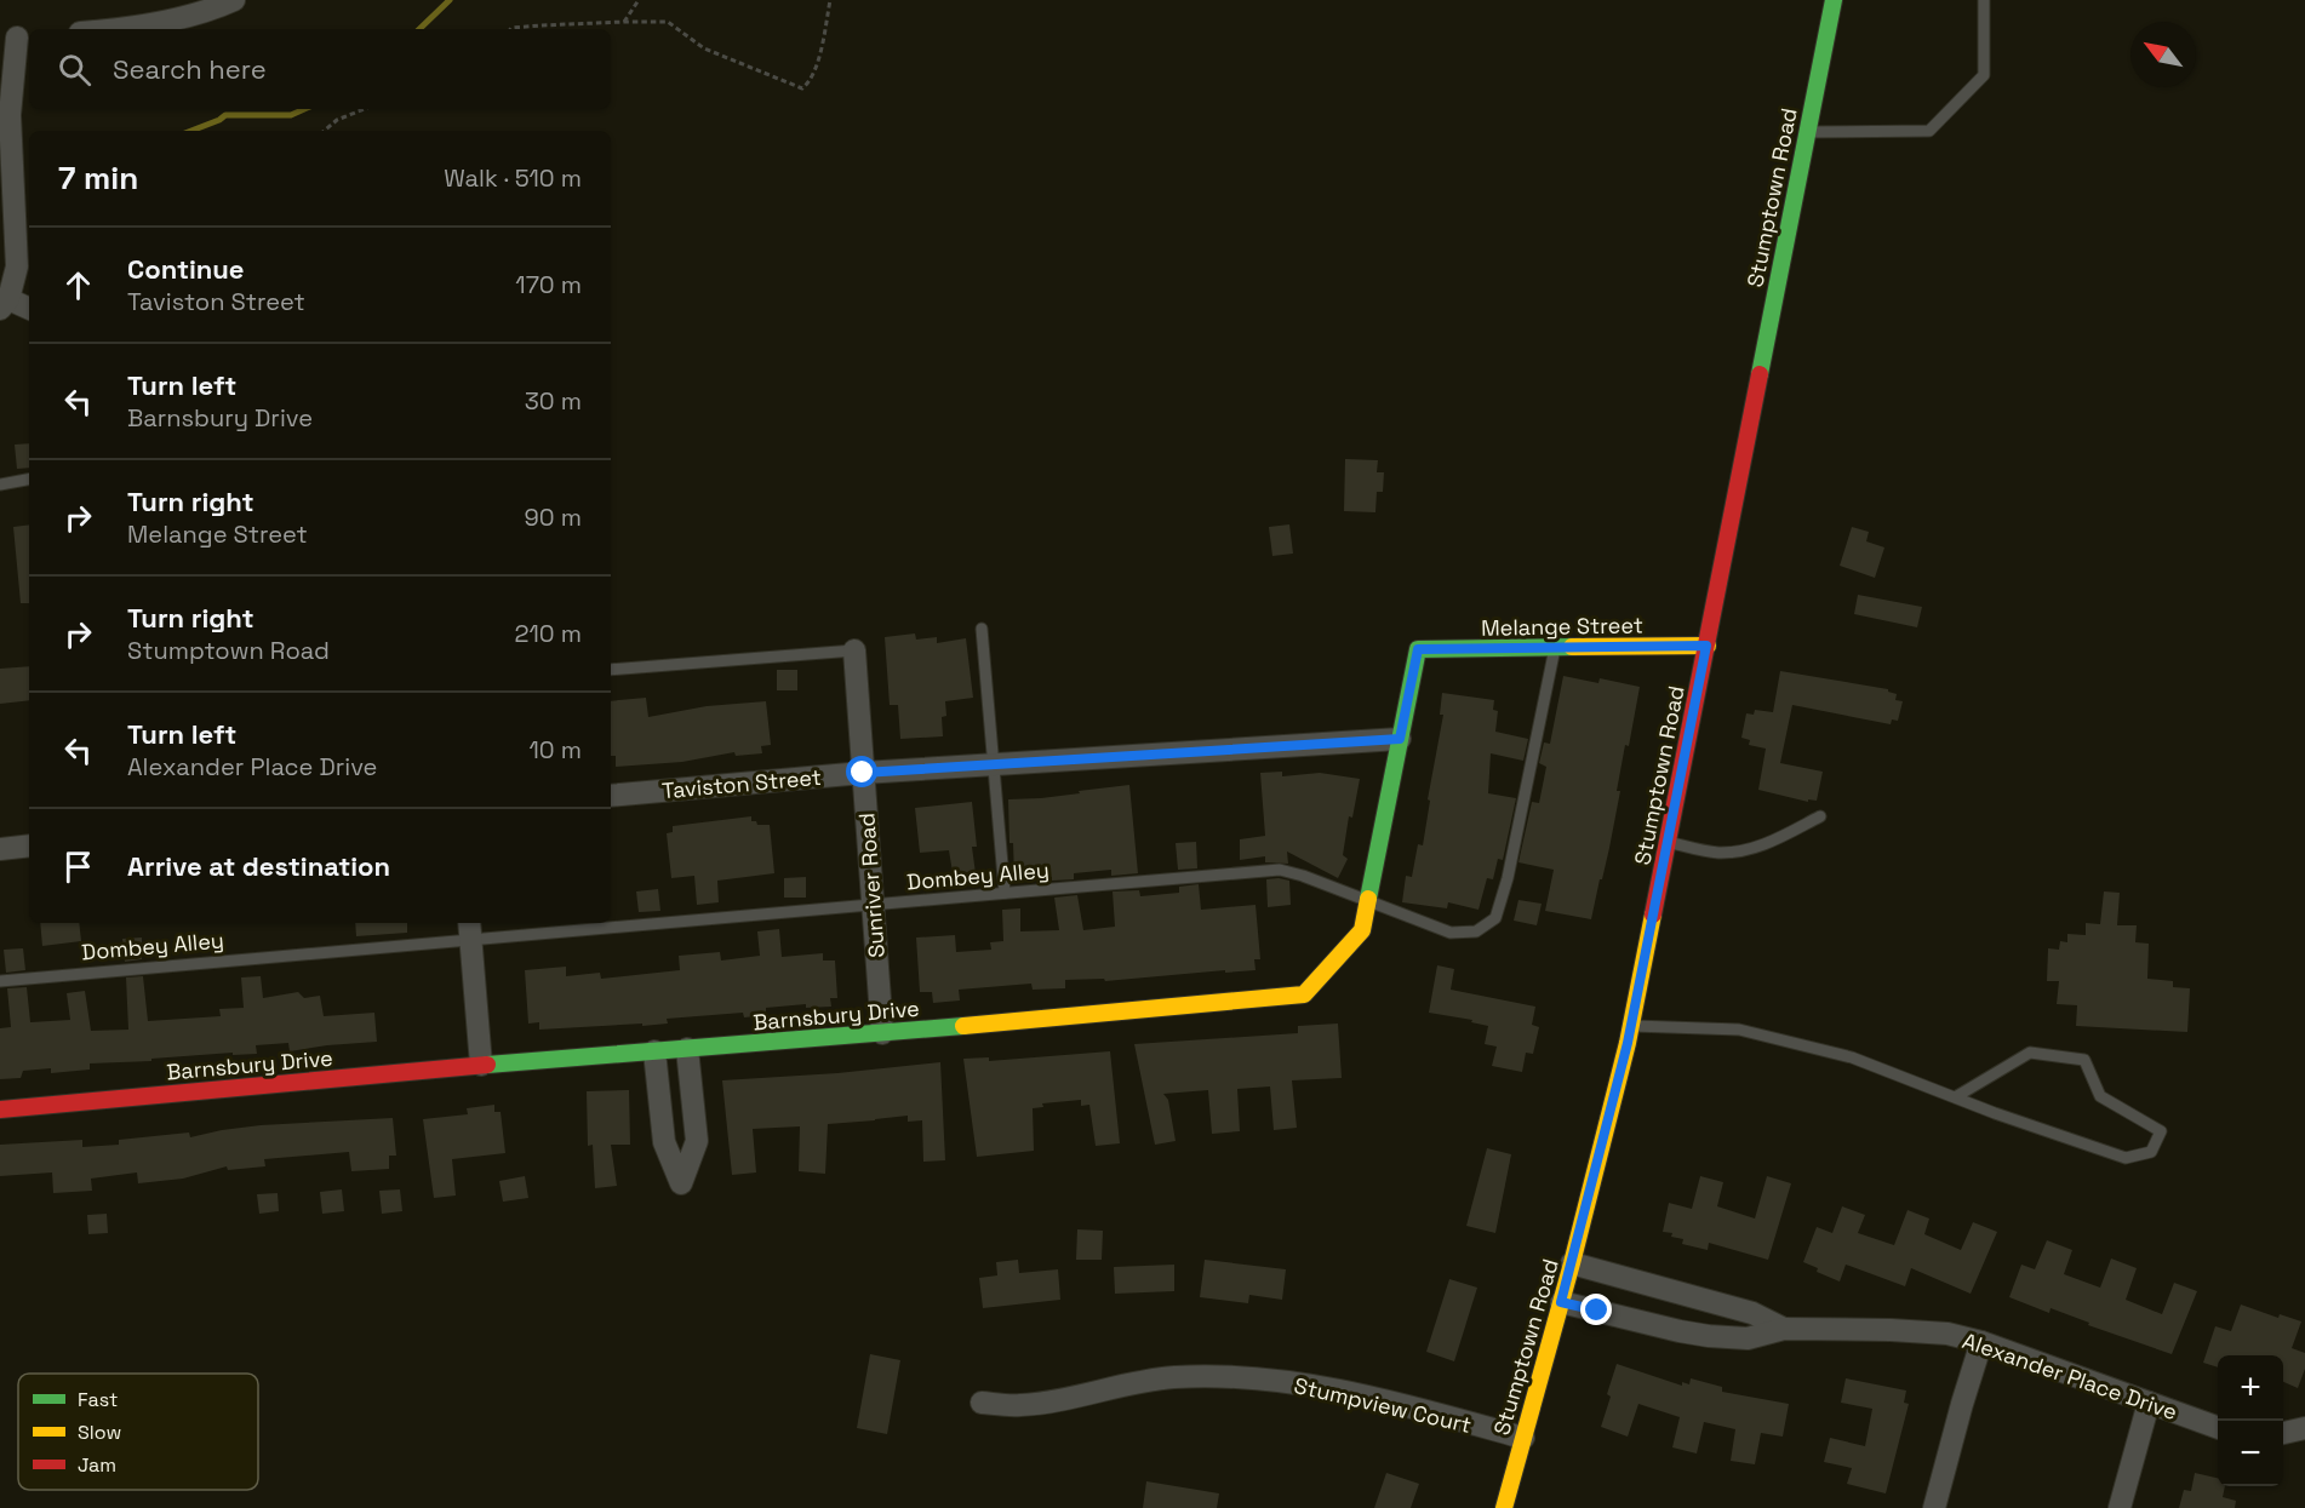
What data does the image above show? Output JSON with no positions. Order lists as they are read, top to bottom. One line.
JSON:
{"streets":{"street":["Stumptown Road","Melange Street","Taviston Street","Sunriver Road","Barnsbury Drive","Alexander Place Drive","Stumpview Court"],"lane":["Dombey Alley"]},"crossings":[["Stumptown Road","Melange Street"],["Stumptown Road","Alexander Place Drive"],["Stumptown Road","Stumpview Court"],["Melange Street","Dombey Alley"],["Melange Street","Barnsbury Drive"],["Taviston Street","Sunriver Road"],["Taviston Street","Barnsbury Drive"],["Dombey Alley","Sunriver Road"],["Dombey Alley","Barnsbury Drive"],["Sunriver Road","Barnsbury Drive"]],"legend":["Fast","Slow","Jam"],"north":"top left","page":{"search":"Search here","heading":["7 min","Walk · 510 m"],"list":[["Continue","Taviston Street","170 m"],["Turn left","Barnsbury Drive","30 m"],["Turn right","Melange Street","90 m"],["Turn right","Stumptown Road","210 m"],["Turn left","Alexander Place Drive","10 m"],"Arrive at destination"],"map_buttons":["+","−"]}}
